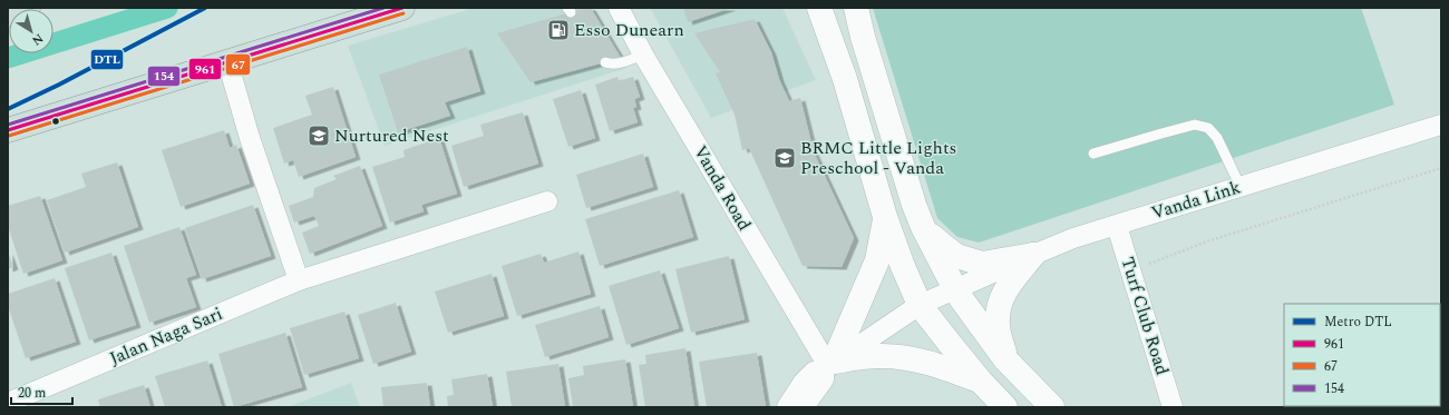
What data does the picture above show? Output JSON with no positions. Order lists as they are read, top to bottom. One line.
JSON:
{"streets":{"street":["Vanda Road","Vanda Link","Turf Club Road","Jalan Naga Sari"]},"crossings":[["Vanda Link","Turf Club Road"]],"places":{"fuel station":["Esso Dunearn"],"school or university":["Nurtured Nest","BRMC Little Lights Preschool - Vanda"]},"lines":["metro line DTL","transit line 961","transit line 154","transit line 67"],"legend":["Metro DTL","961","67","154"],"scale_bar":"20 m","north":"bottom right"}
